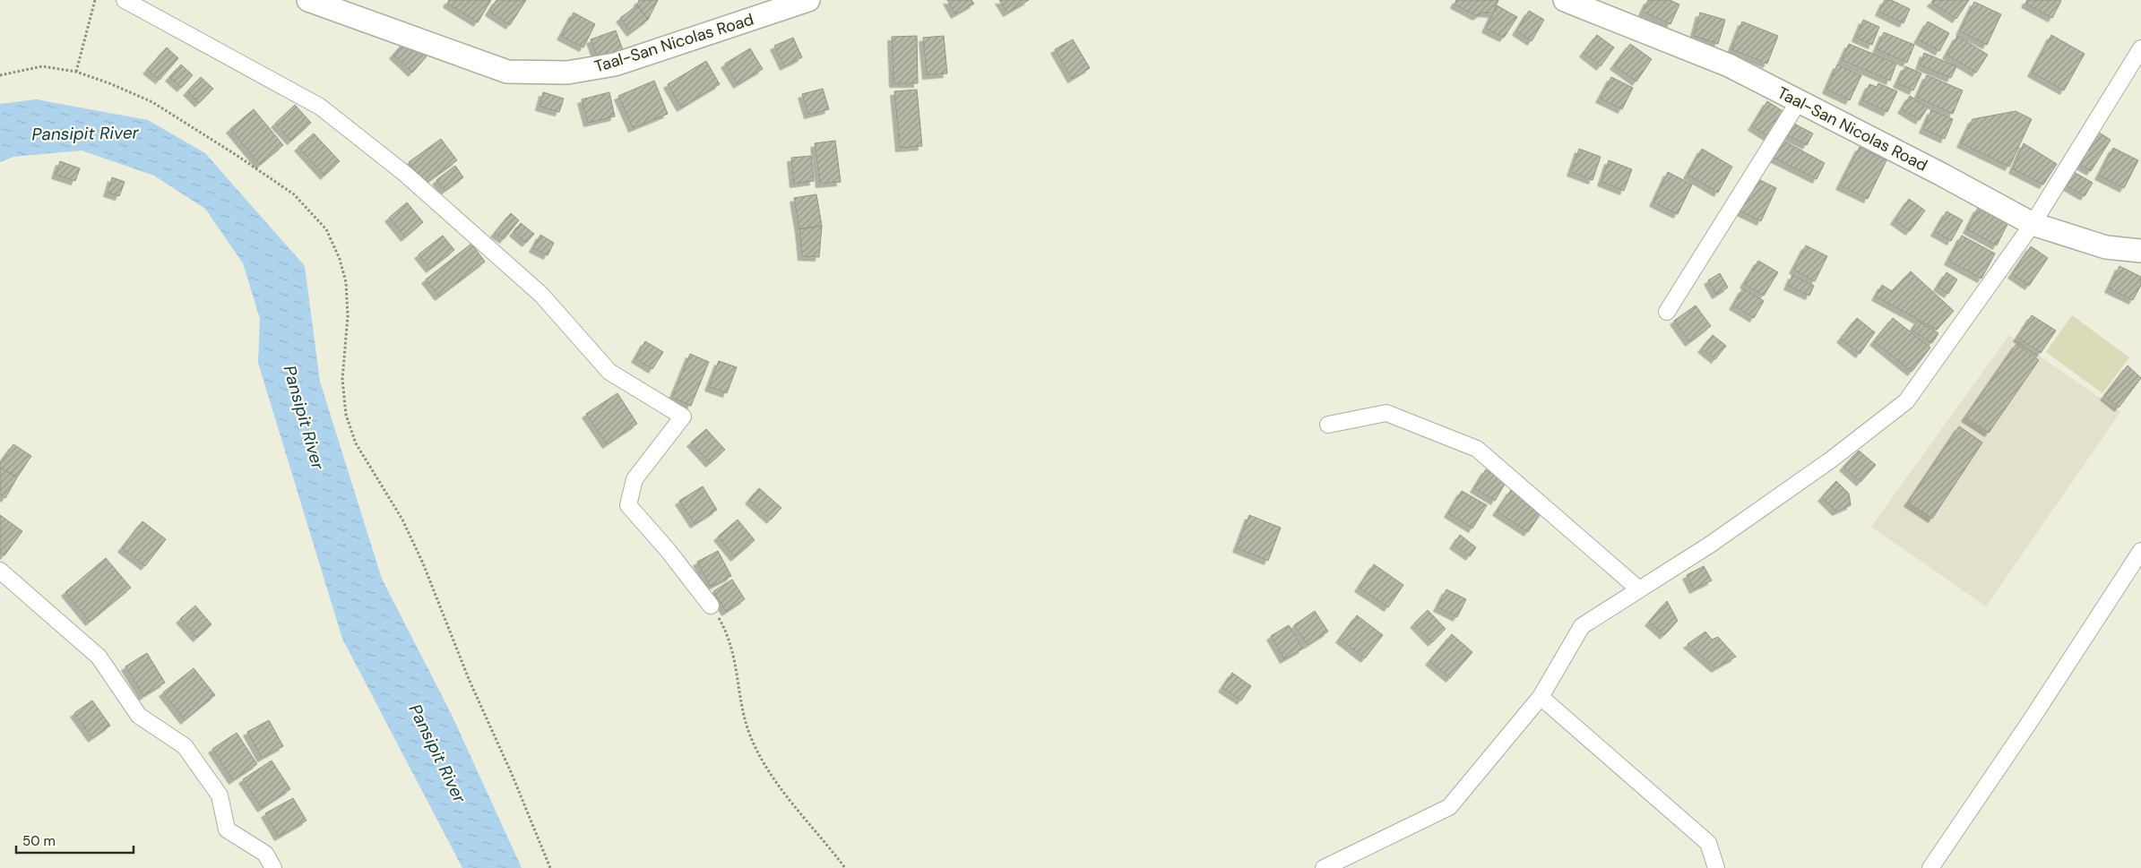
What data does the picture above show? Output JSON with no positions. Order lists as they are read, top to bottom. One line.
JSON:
{"streets":{"main road":["Taal-San Nicolas Road"]},"water":["Pansipit River"],"scale_bar":"50 m"}
